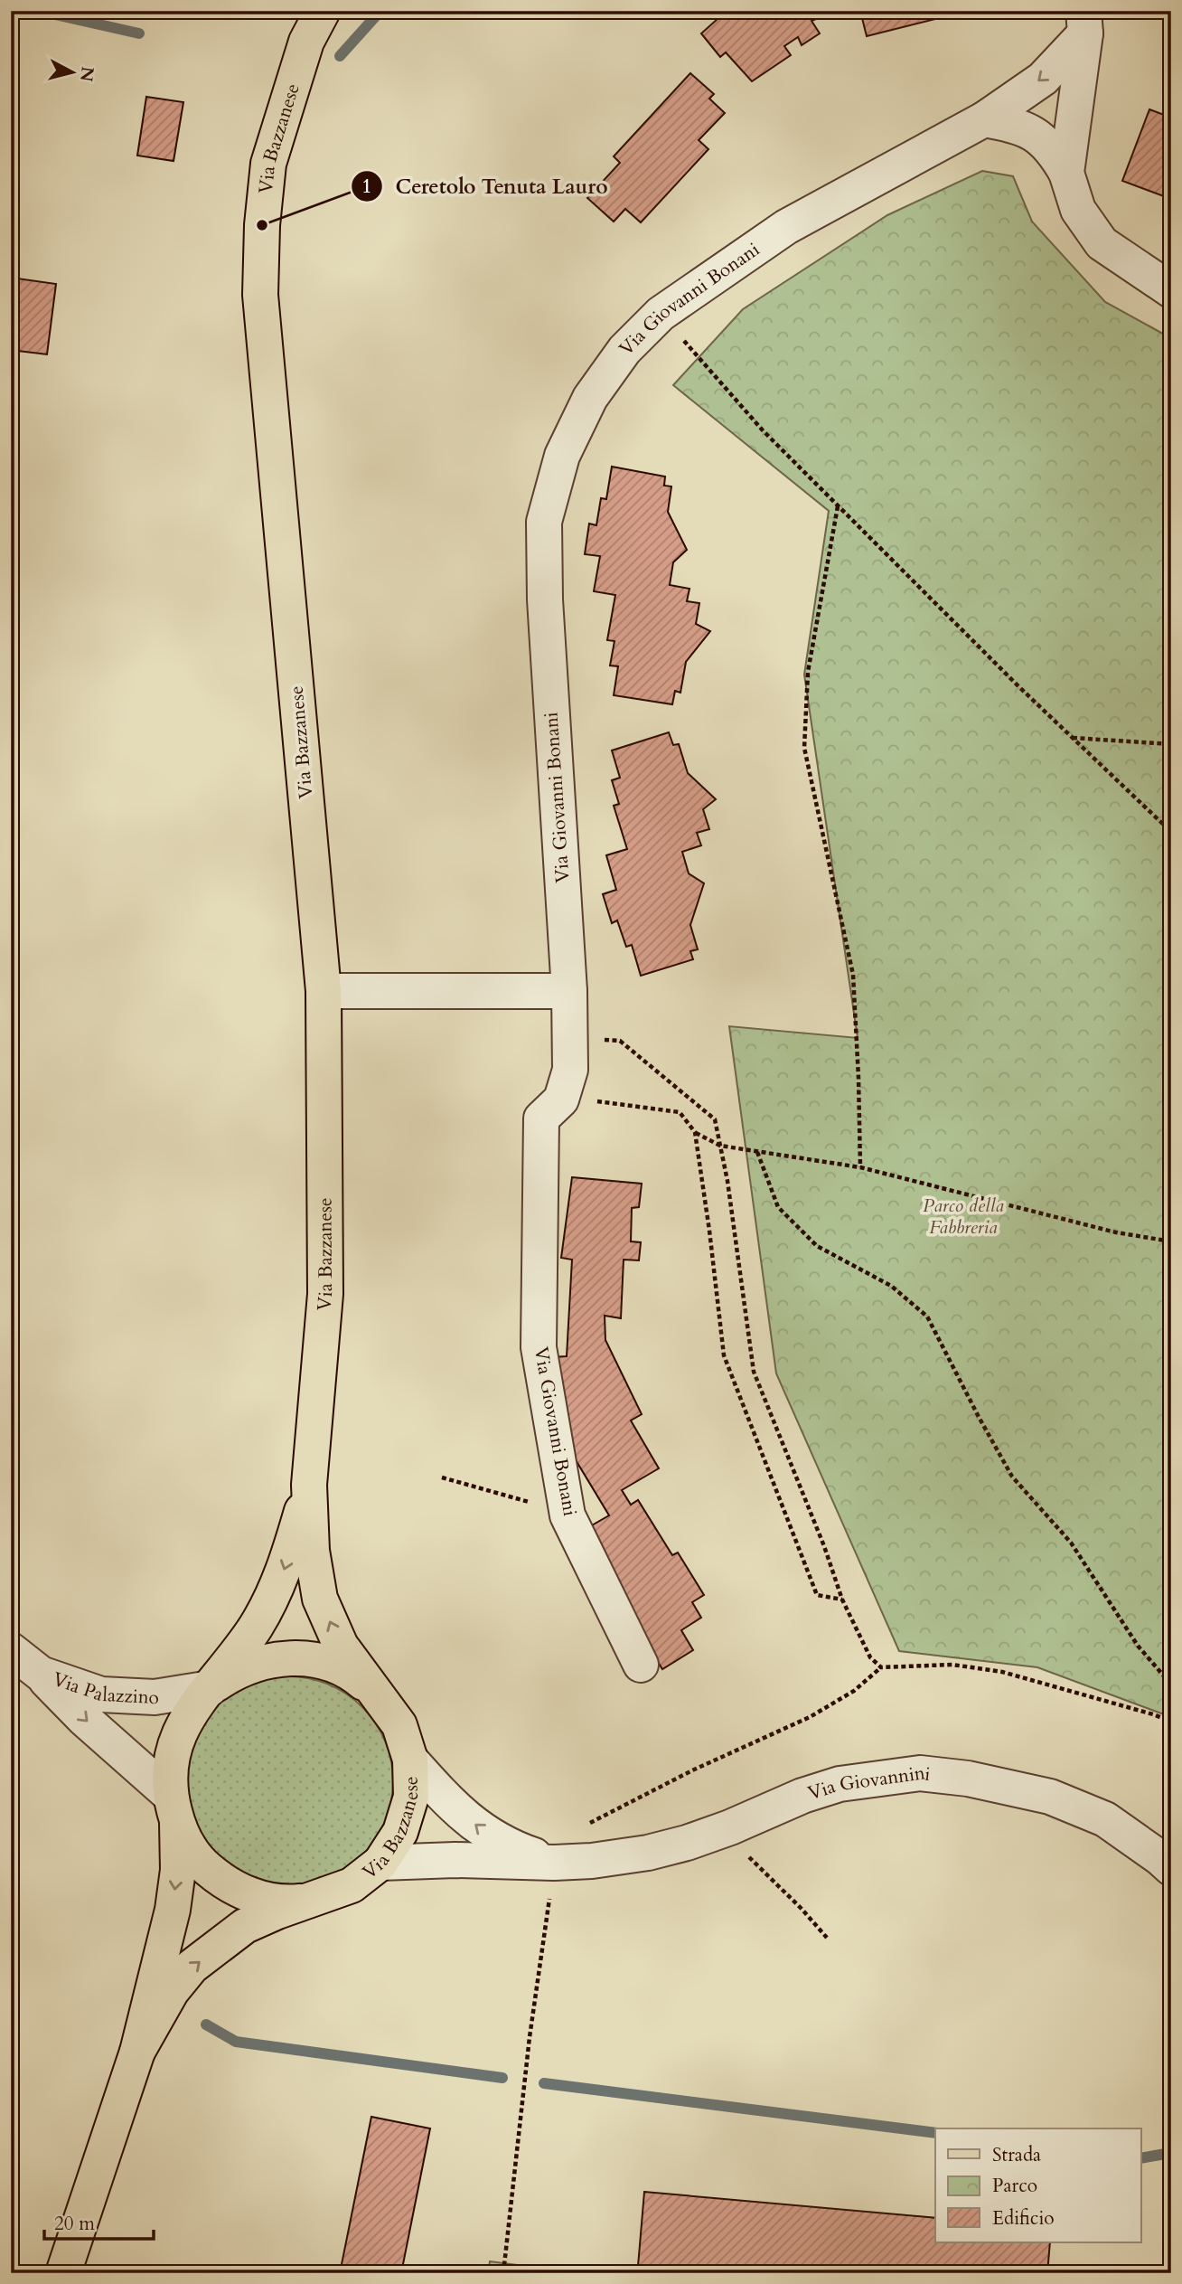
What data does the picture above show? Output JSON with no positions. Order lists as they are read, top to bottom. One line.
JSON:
{"streets":{"main road":["Via Bazzanese"],"street":["Via Giovanni Bonani","Via Palazzino","Via Giovannini"]},"crossings":[["Via Bazzanese","Via Palazzino"],["Via Bazzanese","Via Giovannini"]],"parks":["Parco della Fabbreria"],"places":["Ceretolo Tenuta Lauro"],"legend":["Strada","Parco","Edificio"],"scale_bar":"20 m","north":"right"}
